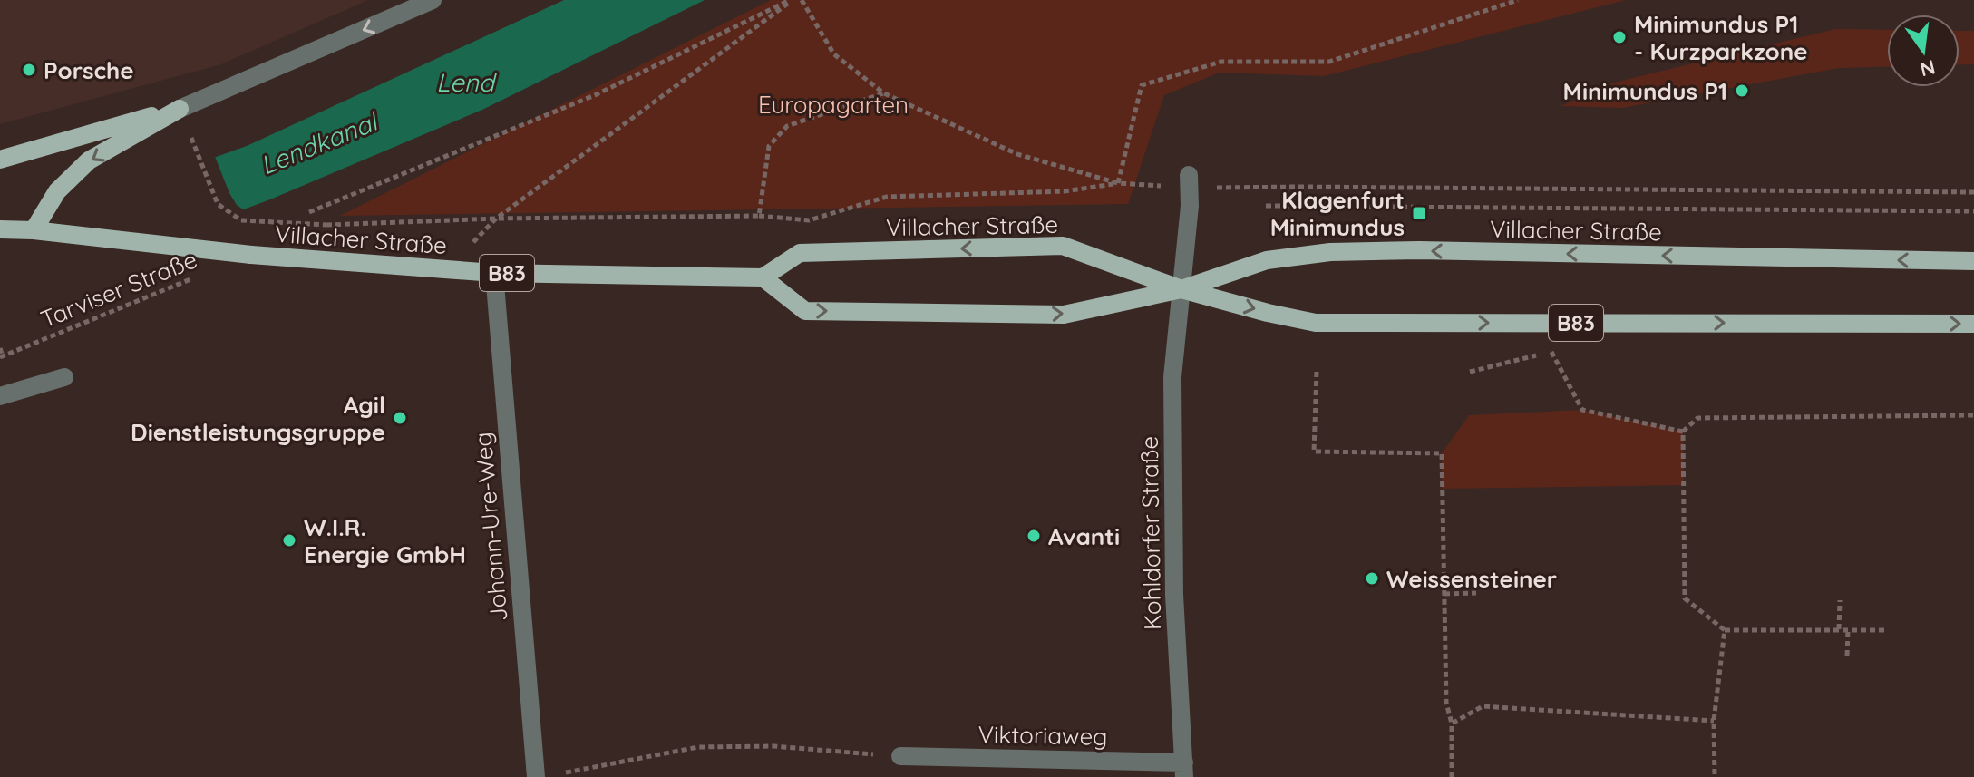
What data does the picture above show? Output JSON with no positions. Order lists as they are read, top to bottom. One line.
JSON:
{"streets":{"main road":["Villacher Straße","B83"],"street":["Johann-Ure-Weg","Kohldorfer Straße","Viktoriaweg"],"path":["Tarviser Straße"]},"crossings":[["Villacher Straße","Johann-Ure-Weg"],["Villacher Straße","Kohldorfer Straße"],["Kohldorfer Straße","Viktoriaweg"]],"water":["Lend","Lendkanal"],"parks":["Europagarten"],"places":{"other":["Minimundus P1 - Kurzparkzone","Porsche","Minimundus P1","Agil Dienstleistungsgruppe","Avanti","W.I.R. Energie GmbH","Weissensteiner"],"transit":["Klagenfurt Minimundus"]},"north":"bottom"}
